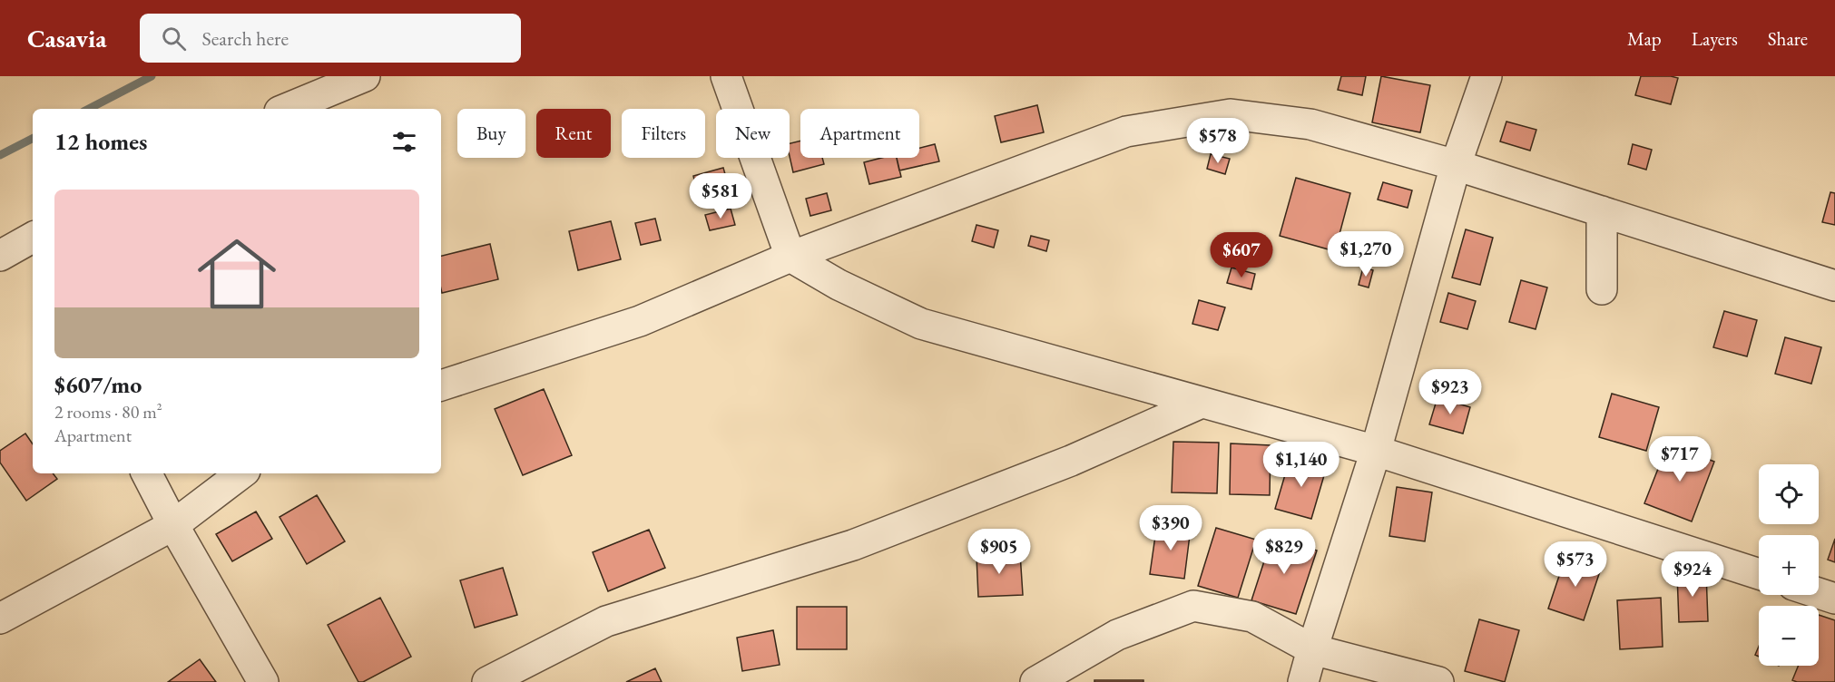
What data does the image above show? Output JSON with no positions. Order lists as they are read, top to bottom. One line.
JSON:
{"page":{"header":"Casavia","search":"Search here","nav":["Map","Layers","Share"],"chip":["Buy","Rent","Filters","New","Apartment"],"heading":"12 homes","price":["$578","$581","$1,270","$607","$923","$717","$1,140","$390","$905","$829","$573","$924"],"list":[{"name":"$607/mo","note":"2 rooms · 80 m² · Apartment"}],"map_buttons":["+","−"]}}
